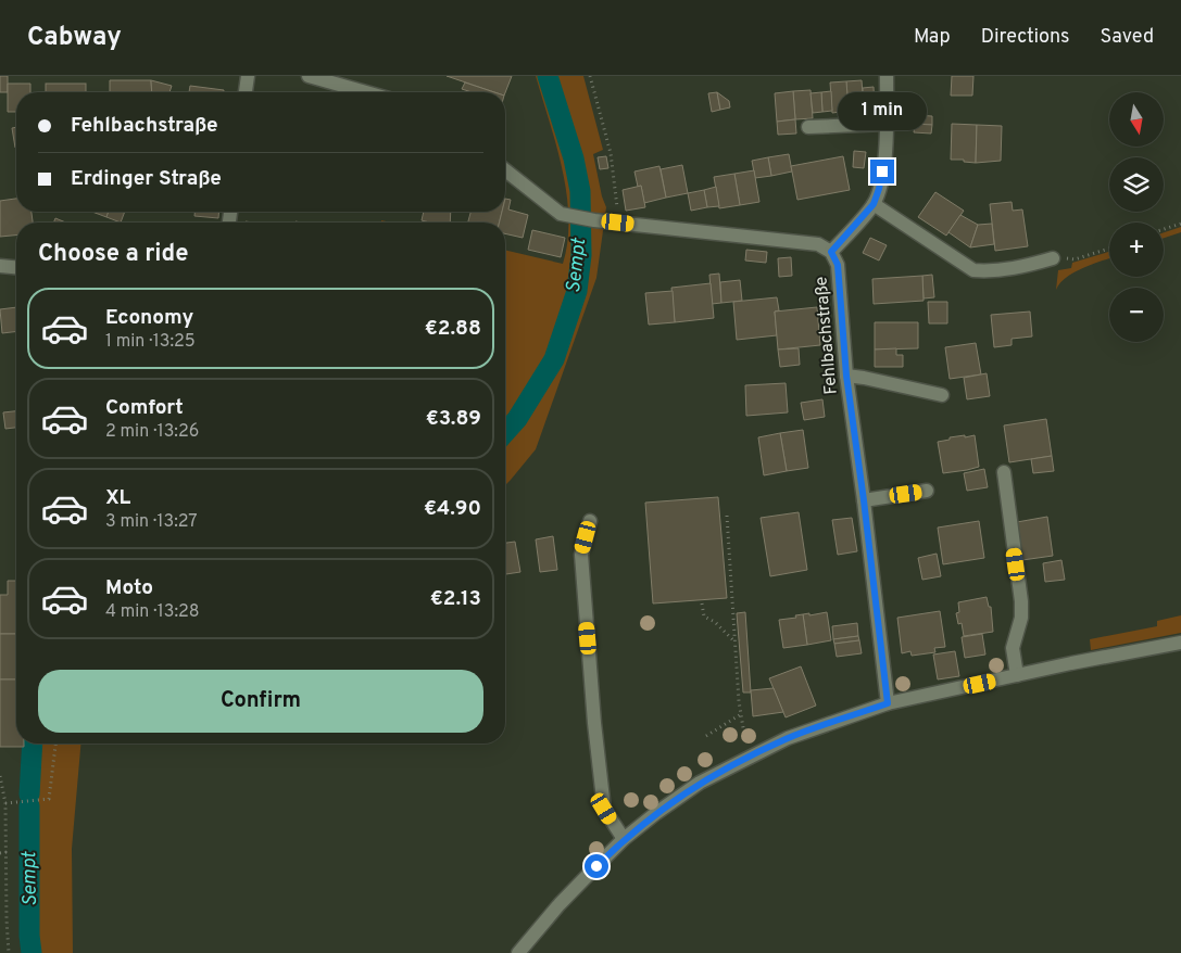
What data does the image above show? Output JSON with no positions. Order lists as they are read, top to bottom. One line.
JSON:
{"streets":{"street":["Fehlbachstraße"]},"water":["Sempt"],"north":"bottom","page":{"header":"Cabway","nav":["Map","Directions","Saved"],"map_buttons":["+","−"],"bubble":"1 min","banner":["Fehlbachstraße","Erdinger Straße"],"heading":"Choose a ride","list":[{"name":"Economy","note":"1 min · 13:25","value":"€2.88"},{"name":"Comfort","note":"2 min · 13:26","value":"€3.89"},{"name":"XL","note":"3 min · 13:27","value":"€4.90"},{"name":"Moto","note":"4 min · 13:28","value":"€2.13"}],"buttons":"Confirm"}}
